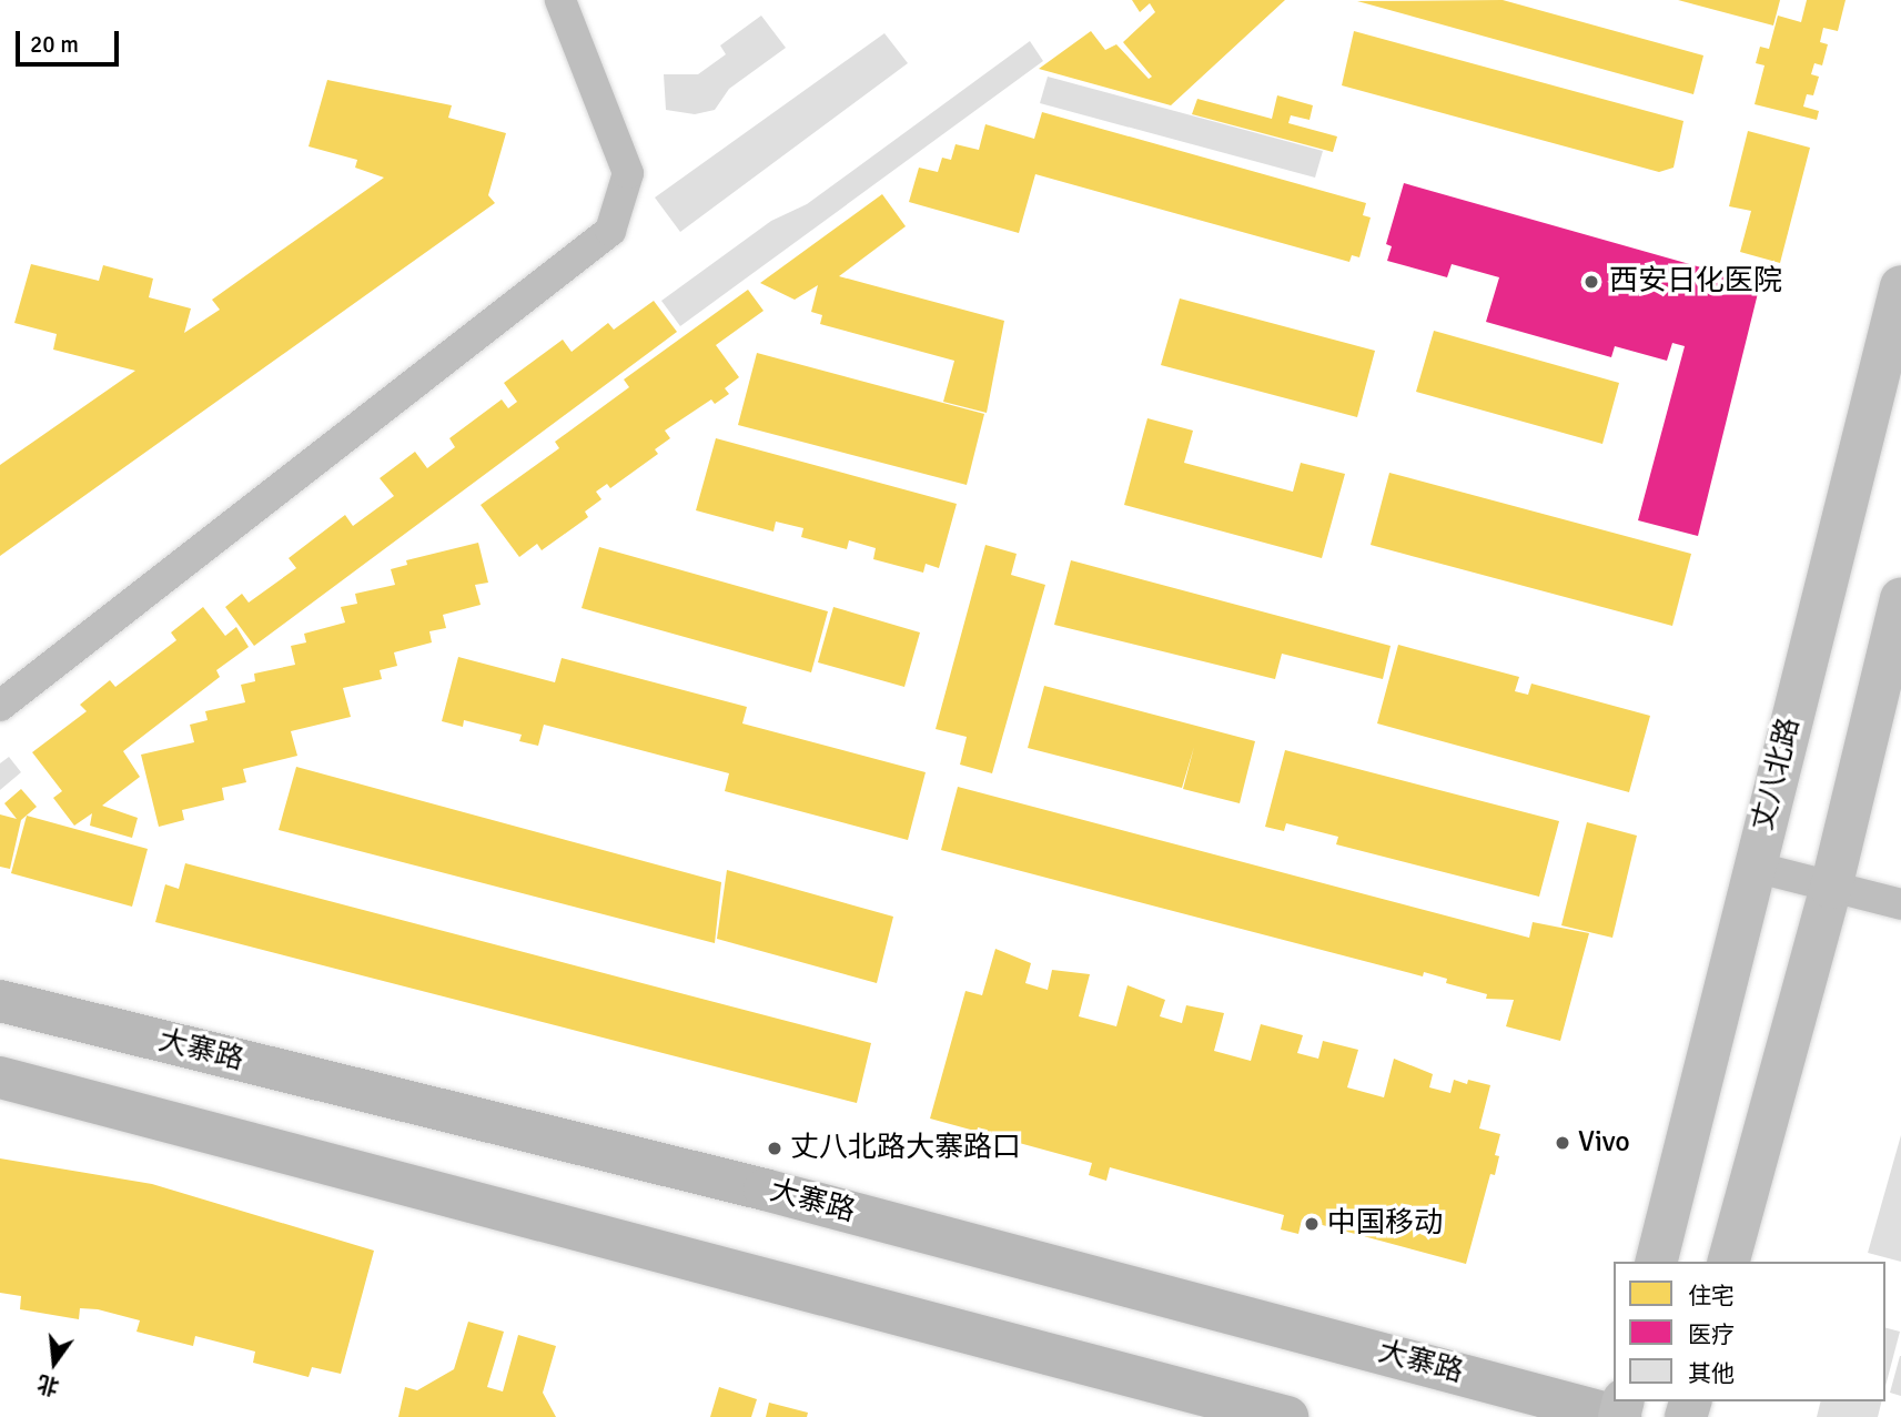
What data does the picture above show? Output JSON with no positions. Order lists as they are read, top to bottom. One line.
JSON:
{"streets":{"main road":["丈八北路","大寨路"]},"places":["西安日化医院","Vivo","丈八北路大寨路口","中国移动"],"legend":["住宅","医疗","其他"],"scale_bar":"20 m","north":"bottom"}
